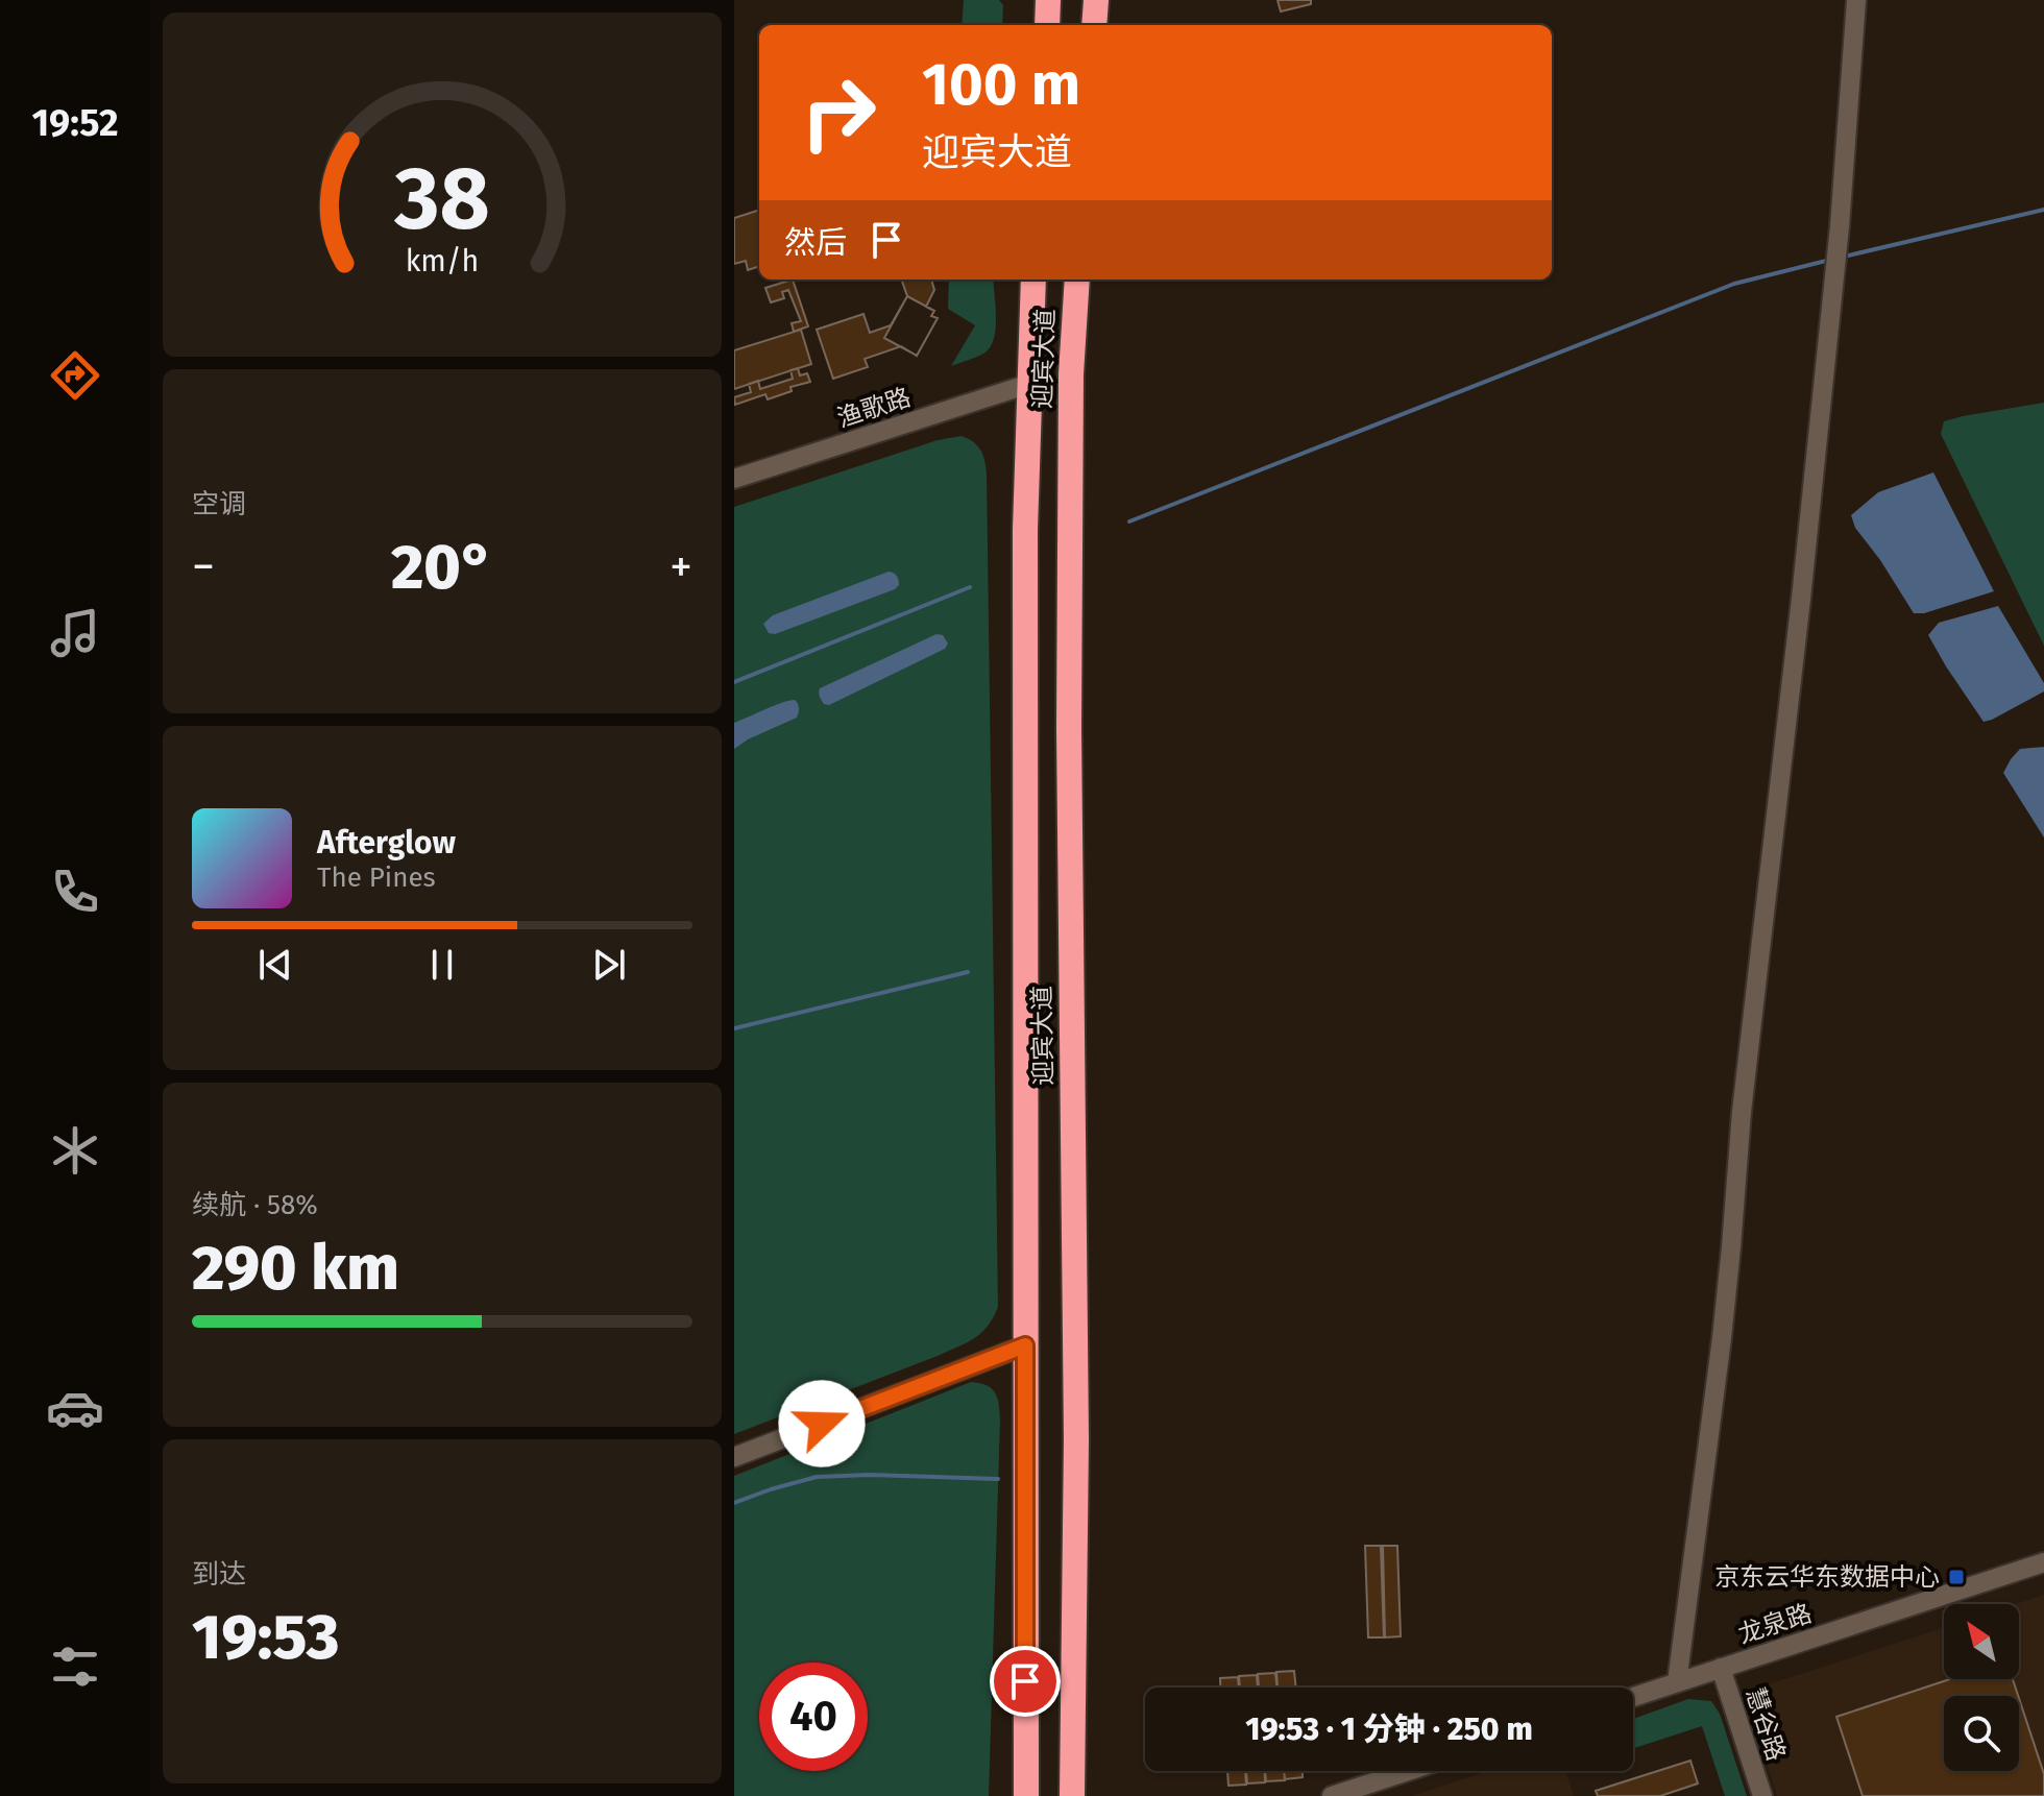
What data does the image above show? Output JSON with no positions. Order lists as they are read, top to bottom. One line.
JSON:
{"streets":{"highway":["迎宾大道"],"street":["渔歌路","龙泉路","慧谷路"]},"crossings":[["迎宾大道","渔歌路"],["龙泉路","慧谷路"]],"places":{"transit":["京东云华东数据中心"]},"north":"top left","page":{"tabs":"19:52","turn":["100 m","迎宾大道"],"then":"然后","tile":["空调",["续航 · 58%","290 km"],["到达","19:53"]],"heat":["−","20°","+"],"song":["Afterglow","The Pines"],"limit":"40","trip":"19:53 · 1 分钟 · 250 m","gauge":["38","km/h"]}}
